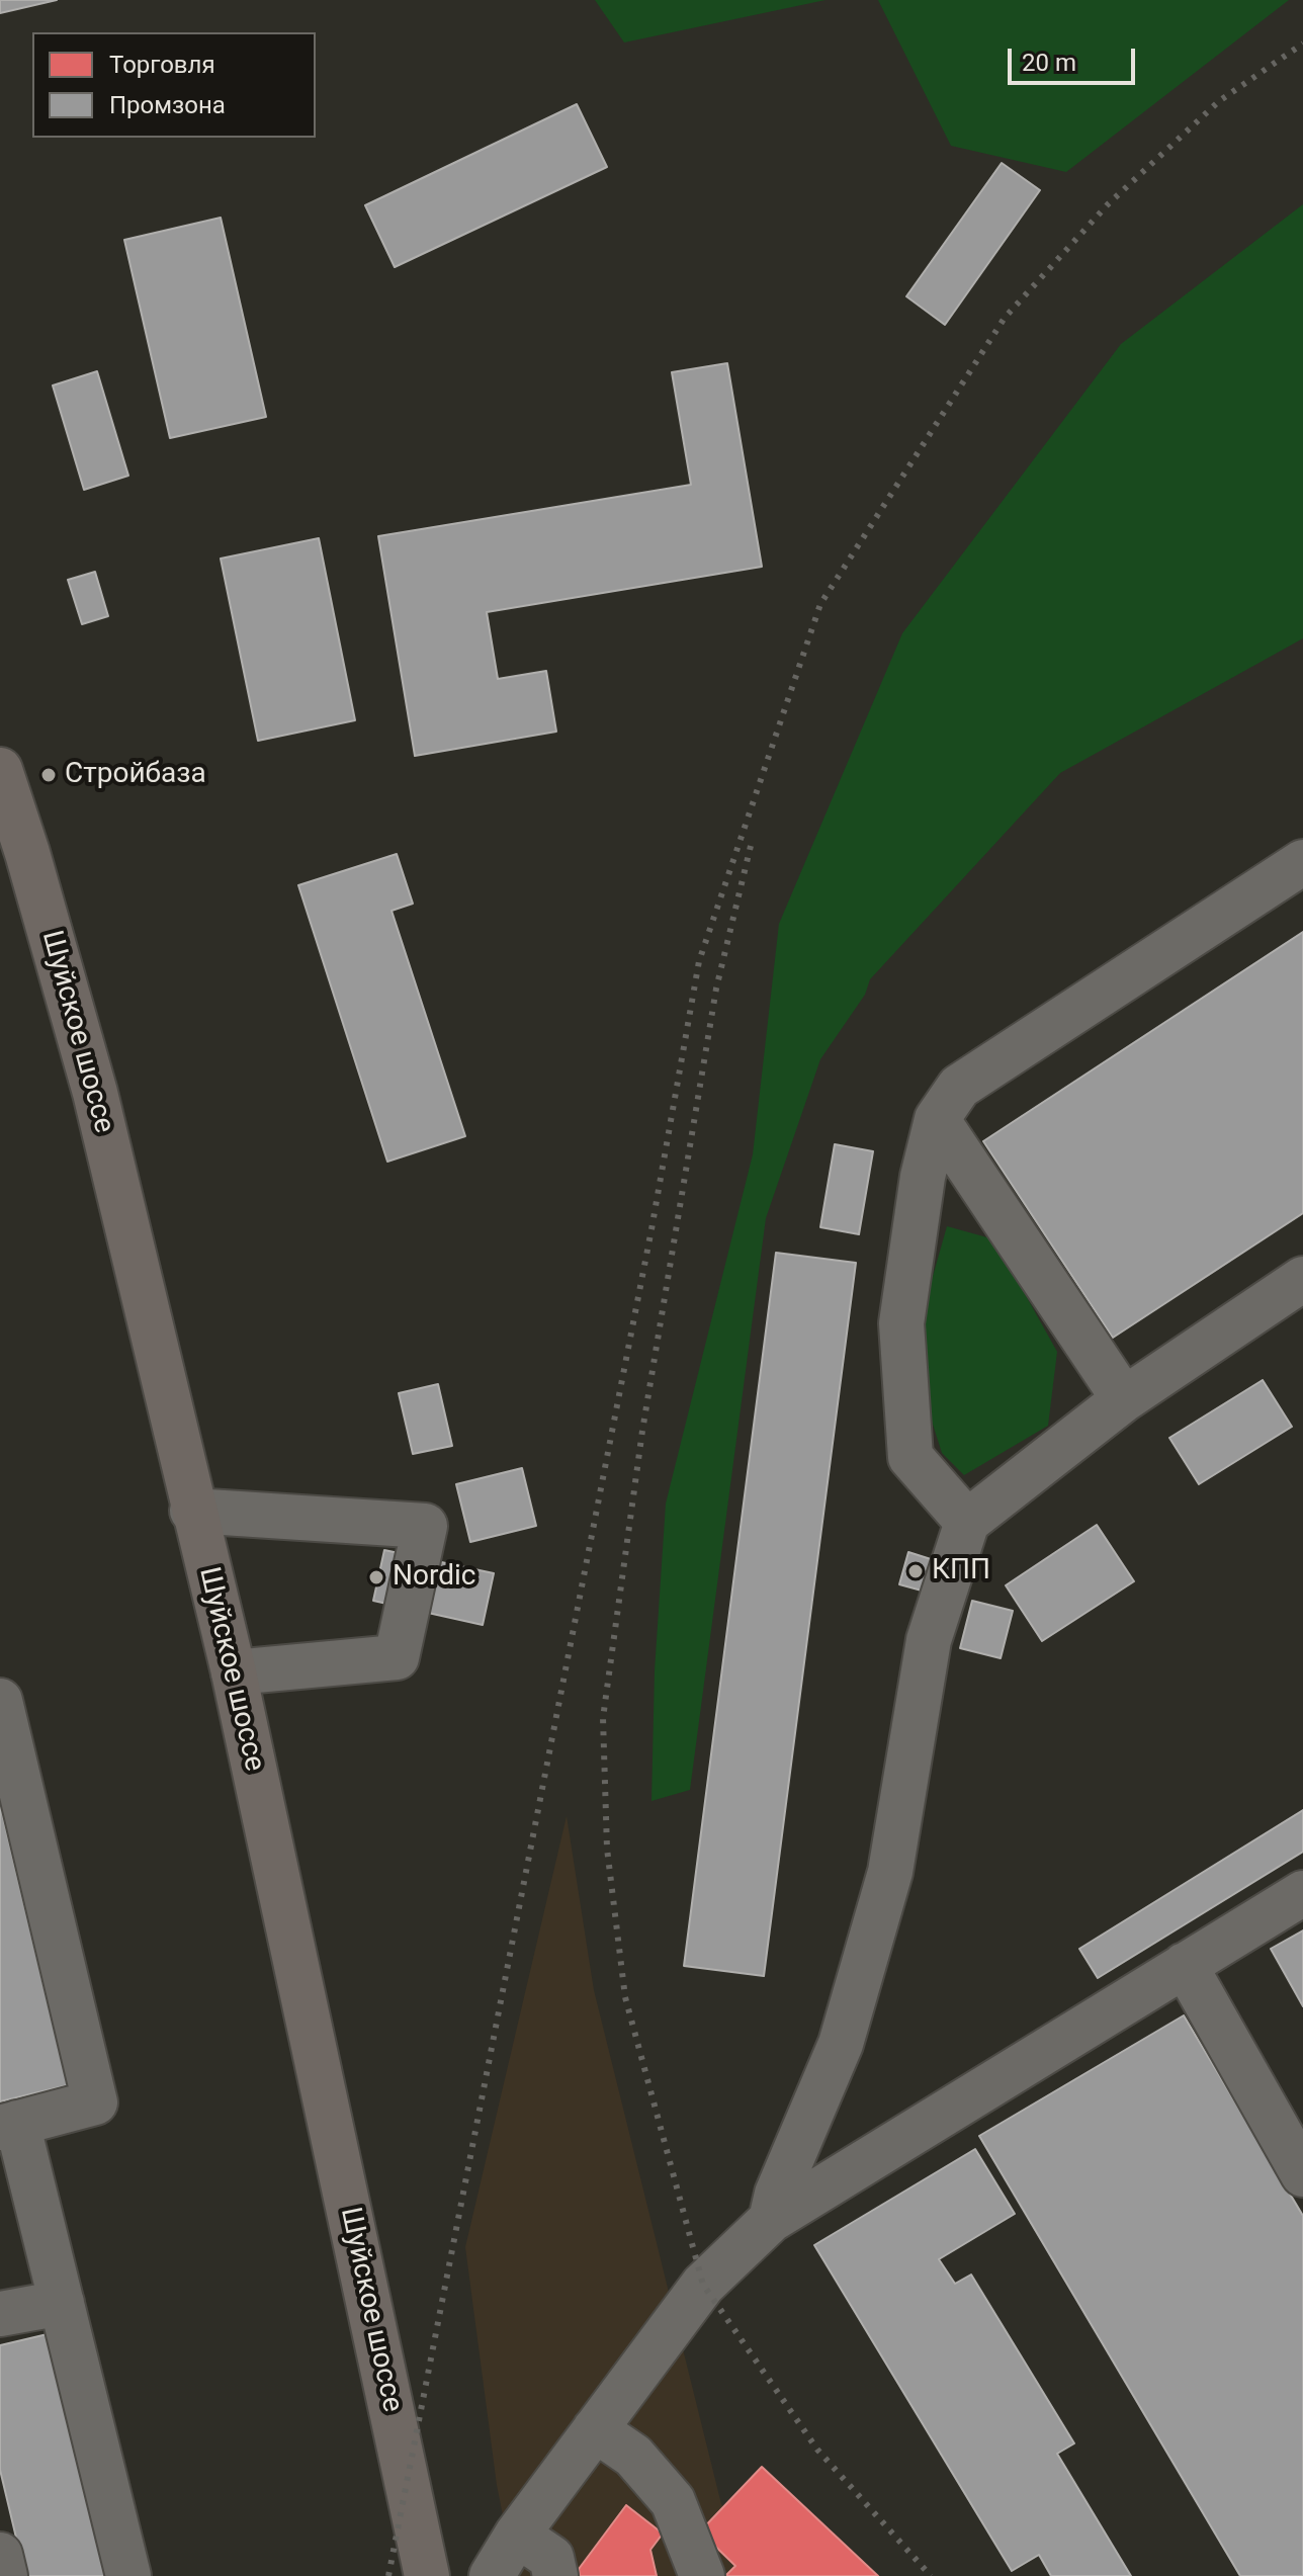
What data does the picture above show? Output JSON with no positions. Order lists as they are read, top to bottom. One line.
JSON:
{"streets":{"main road":["Шуйское шоссе"]},"places":["Стройбаза","КПП","Nordic"],"legend":["Торговля","Промзона"],"scale_bar":"20 m"}
